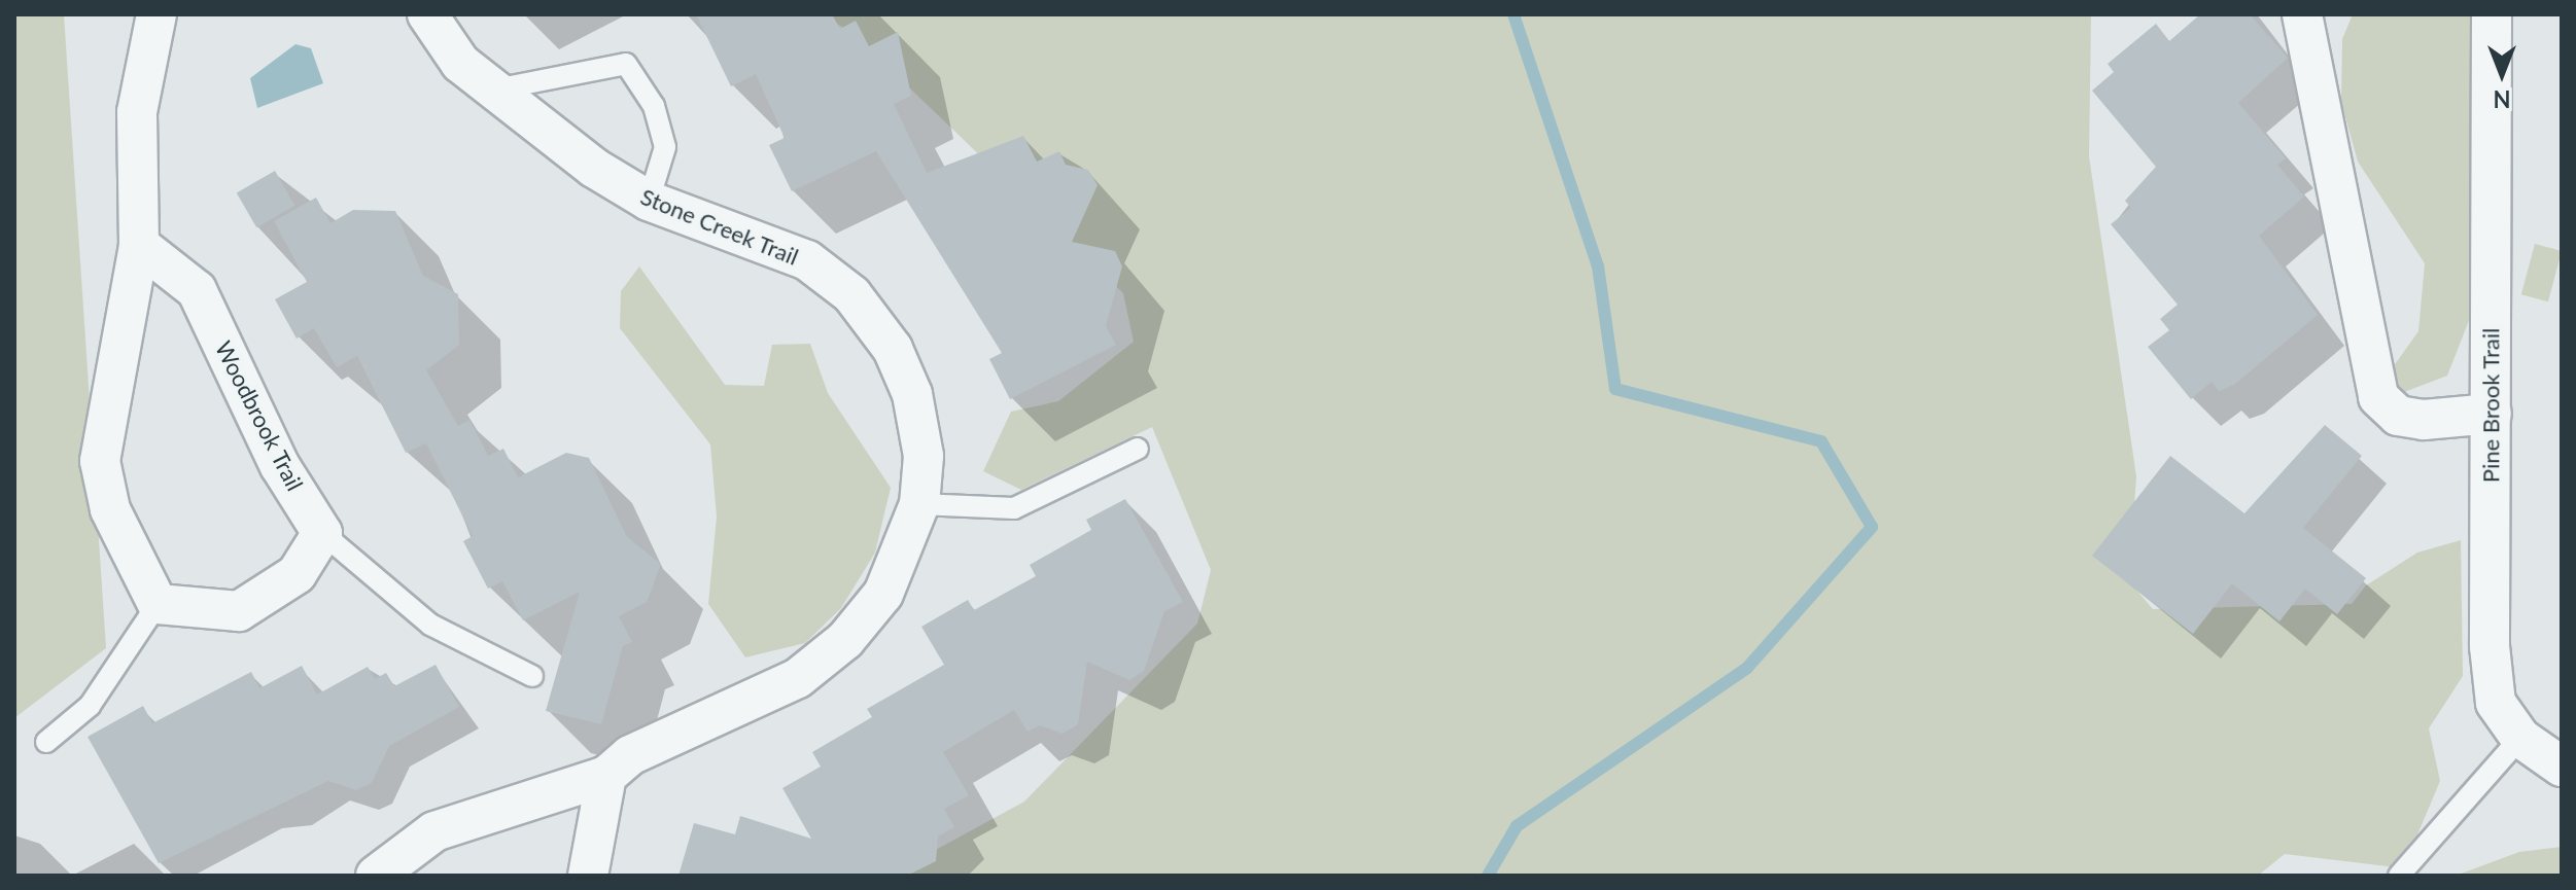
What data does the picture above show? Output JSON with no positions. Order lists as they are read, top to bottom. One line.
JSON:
{"streets":{"street":["Stone Creek Trail","Pine Brook Trail","Woodbrook Trail"]},"north":"bottom"}
